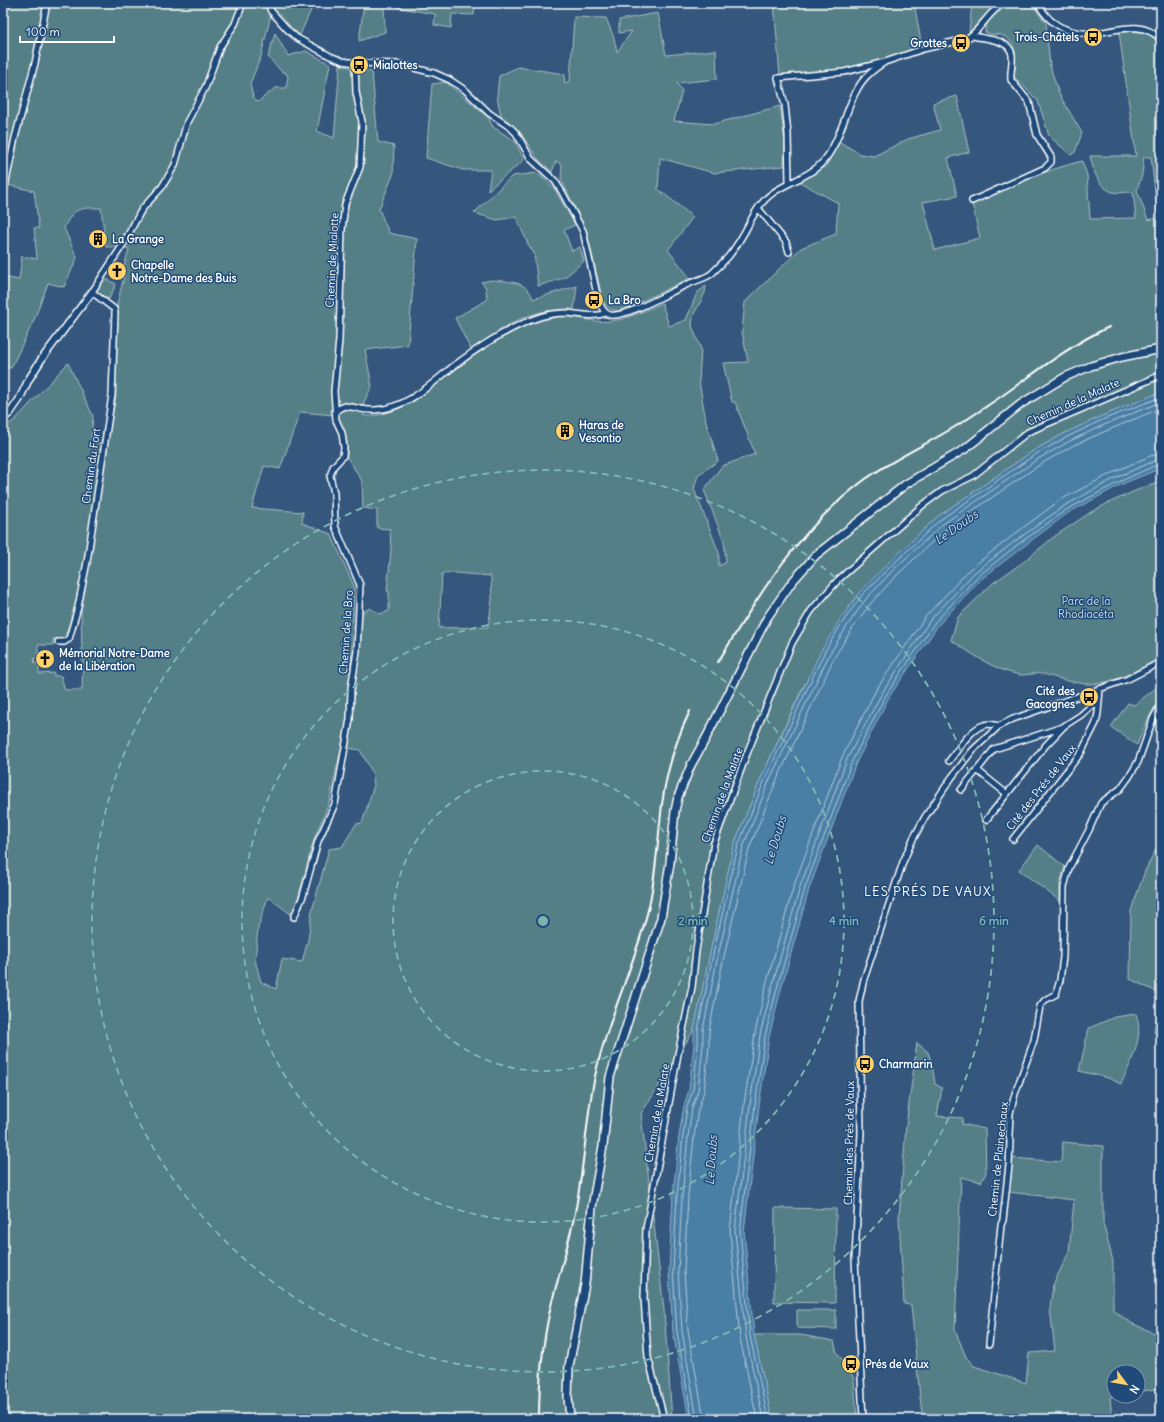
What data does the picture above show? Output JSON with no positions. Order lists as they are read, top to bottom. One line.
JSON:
{"streets":{"street":["Chemin de Mialotte","Chemin de la Malate","Chemin du Fort","Chemin de la Bro","Cité des Prés de Vaux","Chemin des Prés de Vaux","Chemin de Plainechaux"]},"crossings":[["Chemin de Mialotte","Chemin de la Bro"],["Cité des Prés de Vaux","Chemin des Prés de Vaux"]],"districts":["LES PRÉS DE VAUX"],"water":["Le Doubs"],"parks":["Parc de la Rhodiacéta"],"places":{"bus stop":["Trois-Châtels","Grottes","Mialottes","La Bro","Cité des Gacognes","Charmarin","Prés de Vaux"],"building":["La Grange","Haras de Vesontio"],"church":["Chapelle Notre-Dame des Buis","Mémorial Notre-Dame de la Libération"]},"scale_bar":"100 m","north":"bottom right","rings":["2 min","4 min","6 min"]}
